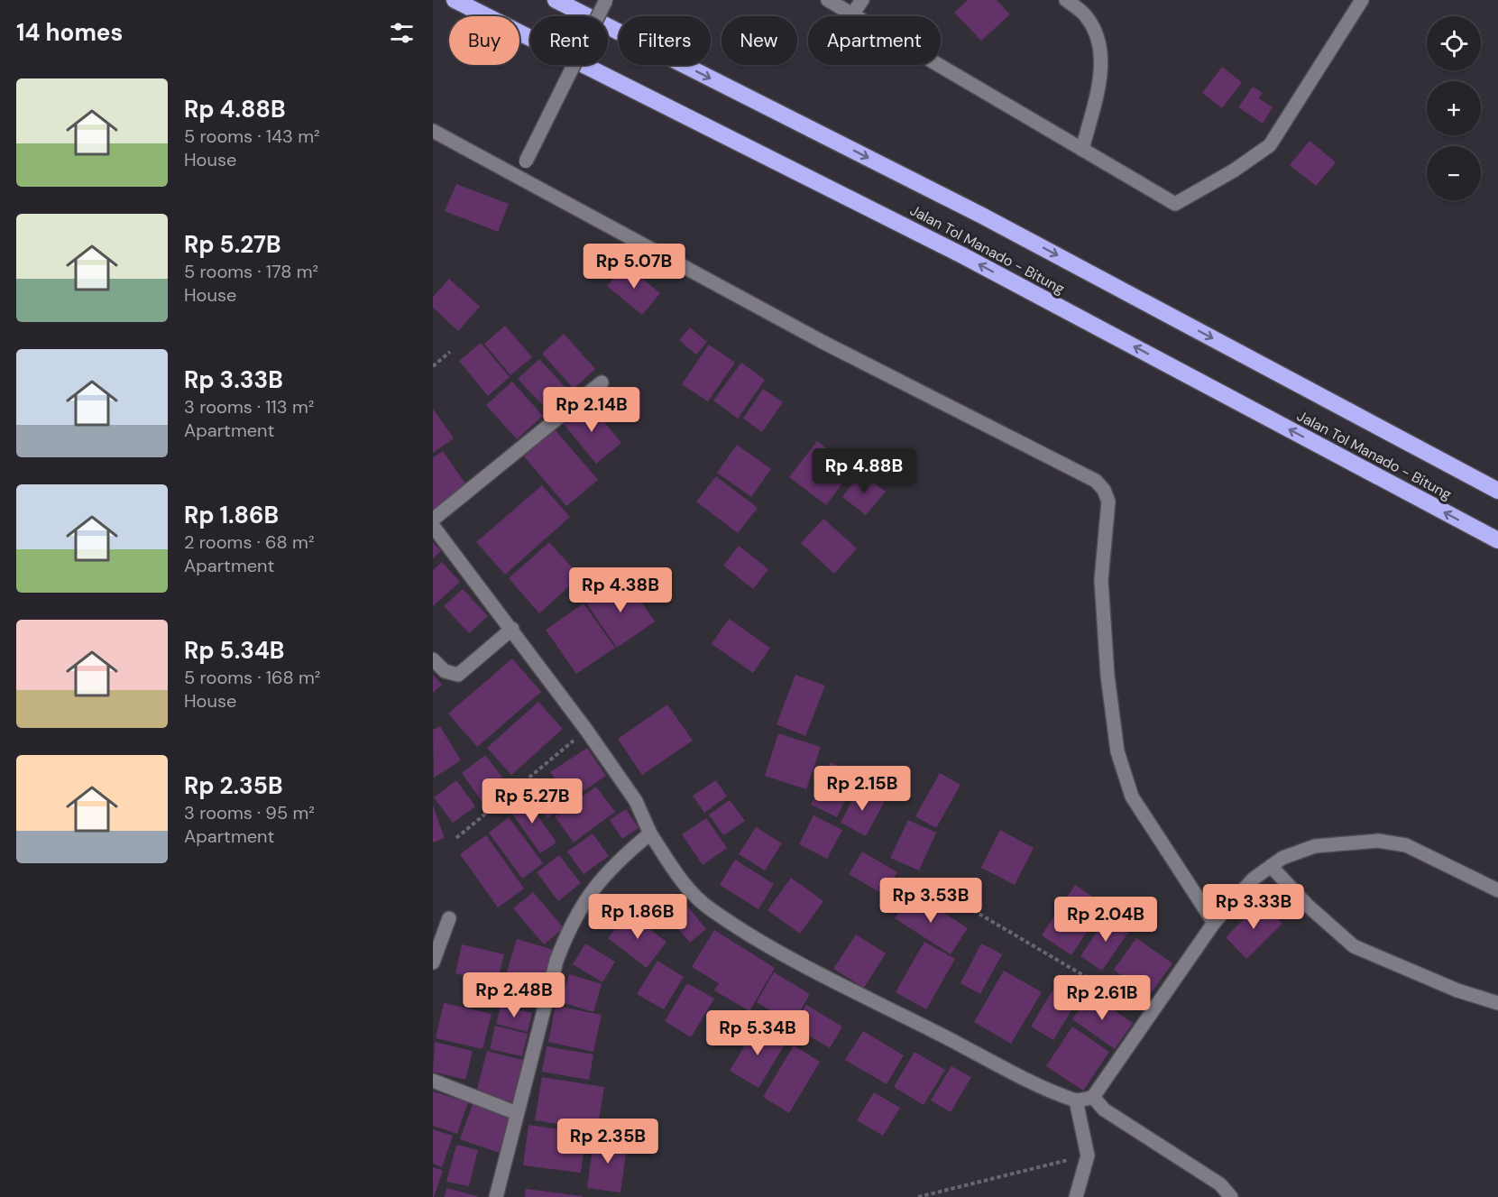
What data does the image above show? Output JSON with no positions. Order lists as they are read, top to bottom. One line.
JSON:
{"streets":{"highway":["Jalan Tol Manado - Bitung"]},"page":{"heading":"14 homes","map_buttons":["+","−"],"chip":["Buy","Rent","Filters","New","Apartment"],"list":[{"name":"Rp 4.88B","note":"5 rooms · 143 m² · House"},{"name":"Rp 5.27B","note":"5 rooms · 178 m² · House"},{"name":"Rp 3.33B","note":"3 rooms · 113 m² · Apartment"},{"name":"Rp 1.86B","note":"2 rooms · 68 m² · Apartment"},{"name":"Rp 5.34B","note":"5 rooms · 168 m² · House"},{"name":"Rp 2.35B","note":"3 rooms · 95 m² · Apartment"}],"price":["Rp 5.07B","Rp 2.14B","Rp 4.88B","Rp 4.38B","Rp 2.15B","Rp 5.27B","Rp 3.53B","Rp 3.33B","Rp 1.86B","Rp 2.04B","Rp 2.48B","Rp 2.61B","Rp 5.34B","Rp 2.35B"]}}
